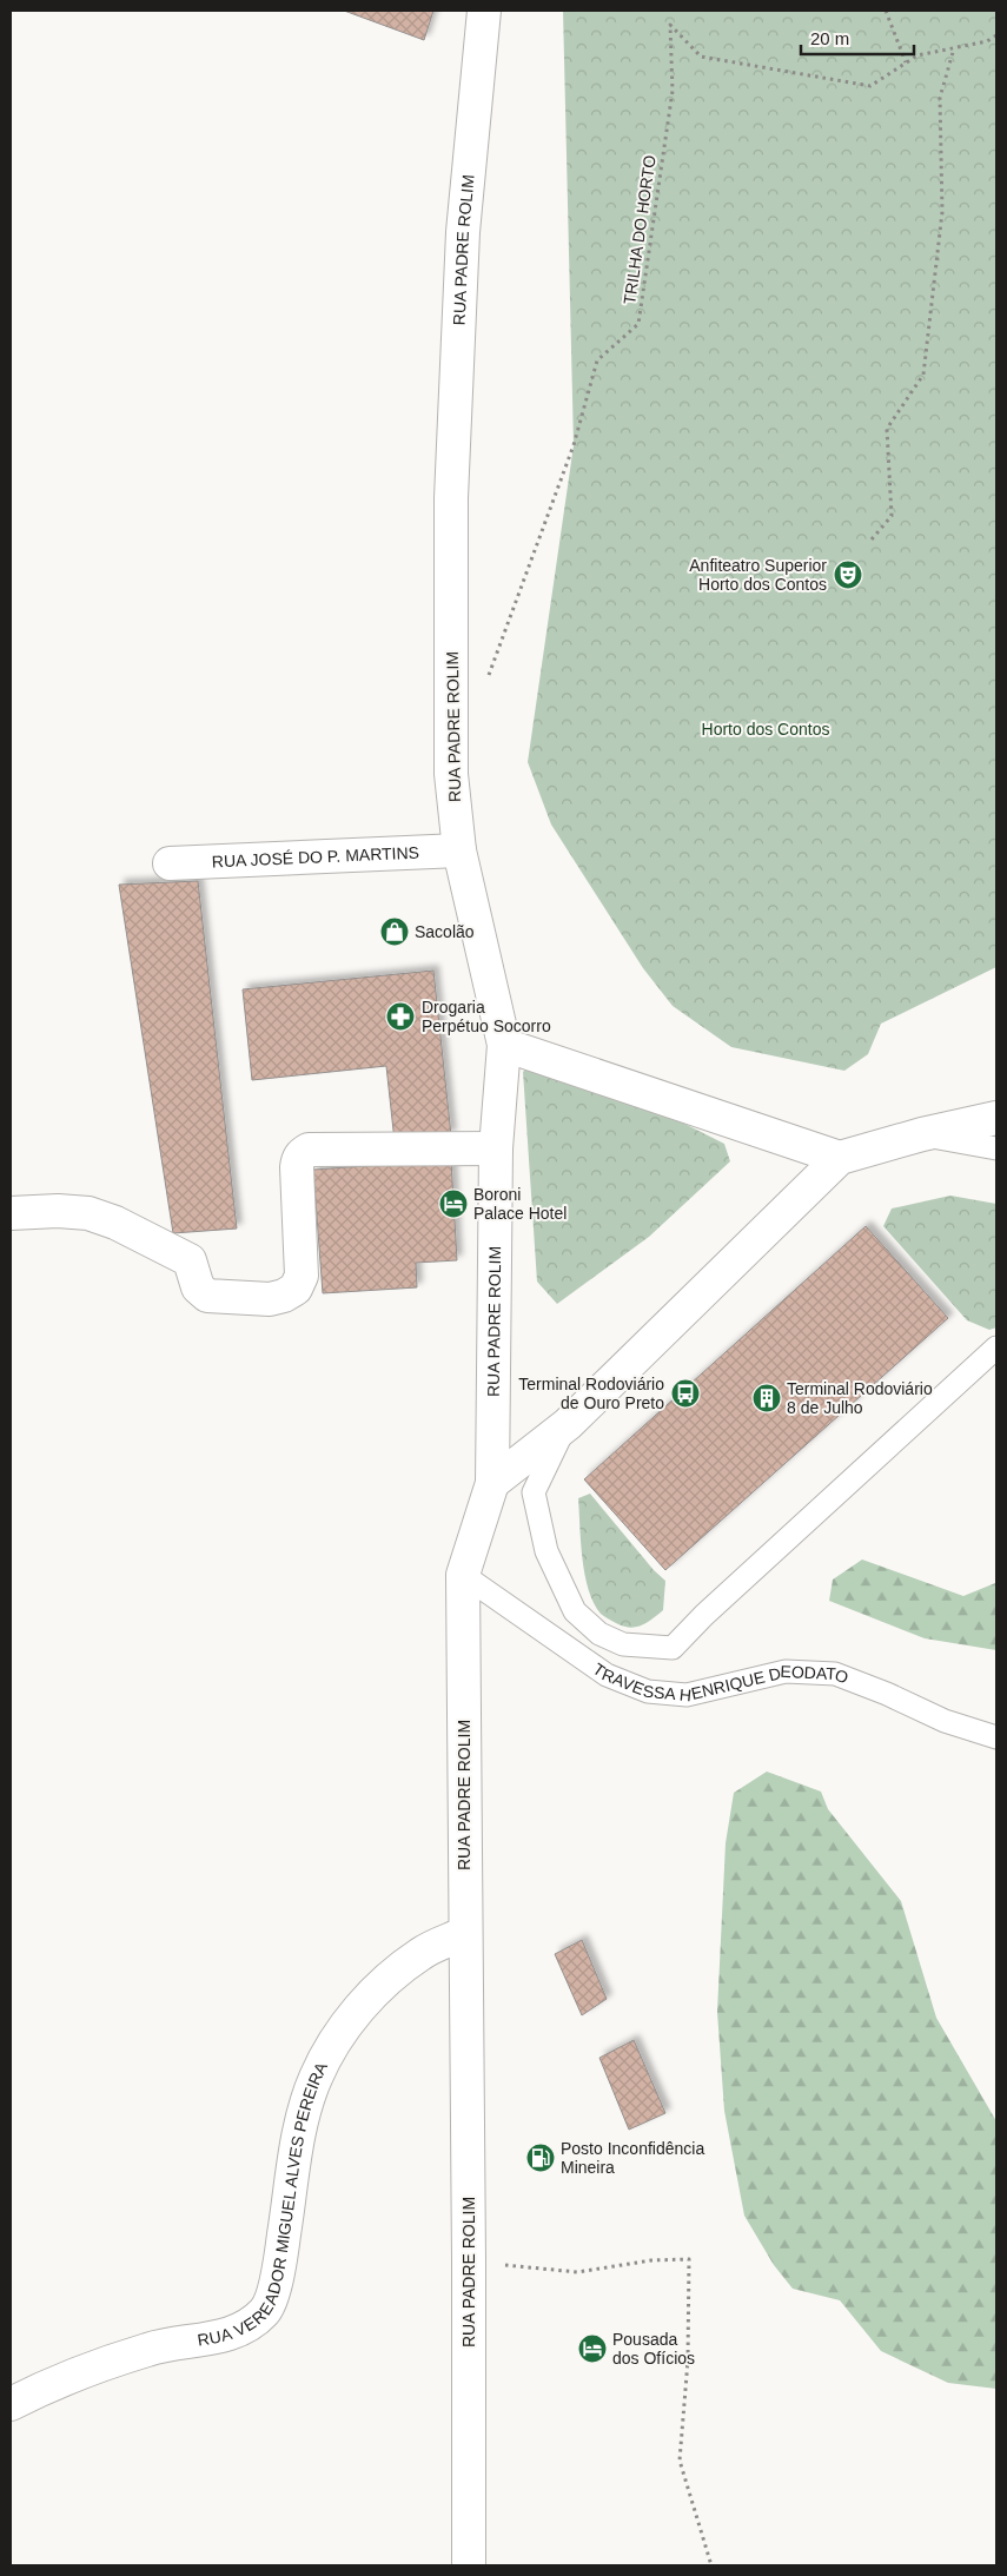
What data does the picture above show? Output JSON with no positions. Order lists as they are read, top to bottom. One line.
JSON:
{"streets":{"street":["RUA PADRE ROLIM","RUA JOSÉ DO P. MARTINS","RUA VEREADOR MIGUEL ALVES PEREIRA"],"lane":["TRAVESSA HENRIQUE DEODATO"],"path":["TRILHA DO HORTO"]},"crossings":[["RUA PADRE ROLIM","RUA JOSÉ DO P. MARTINS"],["RUA PADRE ROLIM","TRAVESSA HENRIQUE DEODATO"],["RUA PADRE ROLIM","RUA VEREADOR MIGUEL ALVES PEREIRA"]],"parks":["Horto dos Contos"],"places":{"theatre":["Anfiteatro Superior Horto dos Contos"],"shop":["Sacolão"],"pharmacy":["Drogaria Perpétuo Socorro"],"hotel":["Boroni Palace Hotel","Pousada dos Ofícios"],"bus stop":["Terminal Rodoviário de Ouro Preto"],"building":["Terminal Rodoviário 8 de Julho"],"fuel station":["Posto Inconfidência Mineira"]},"scale_bar":"20 m"}
